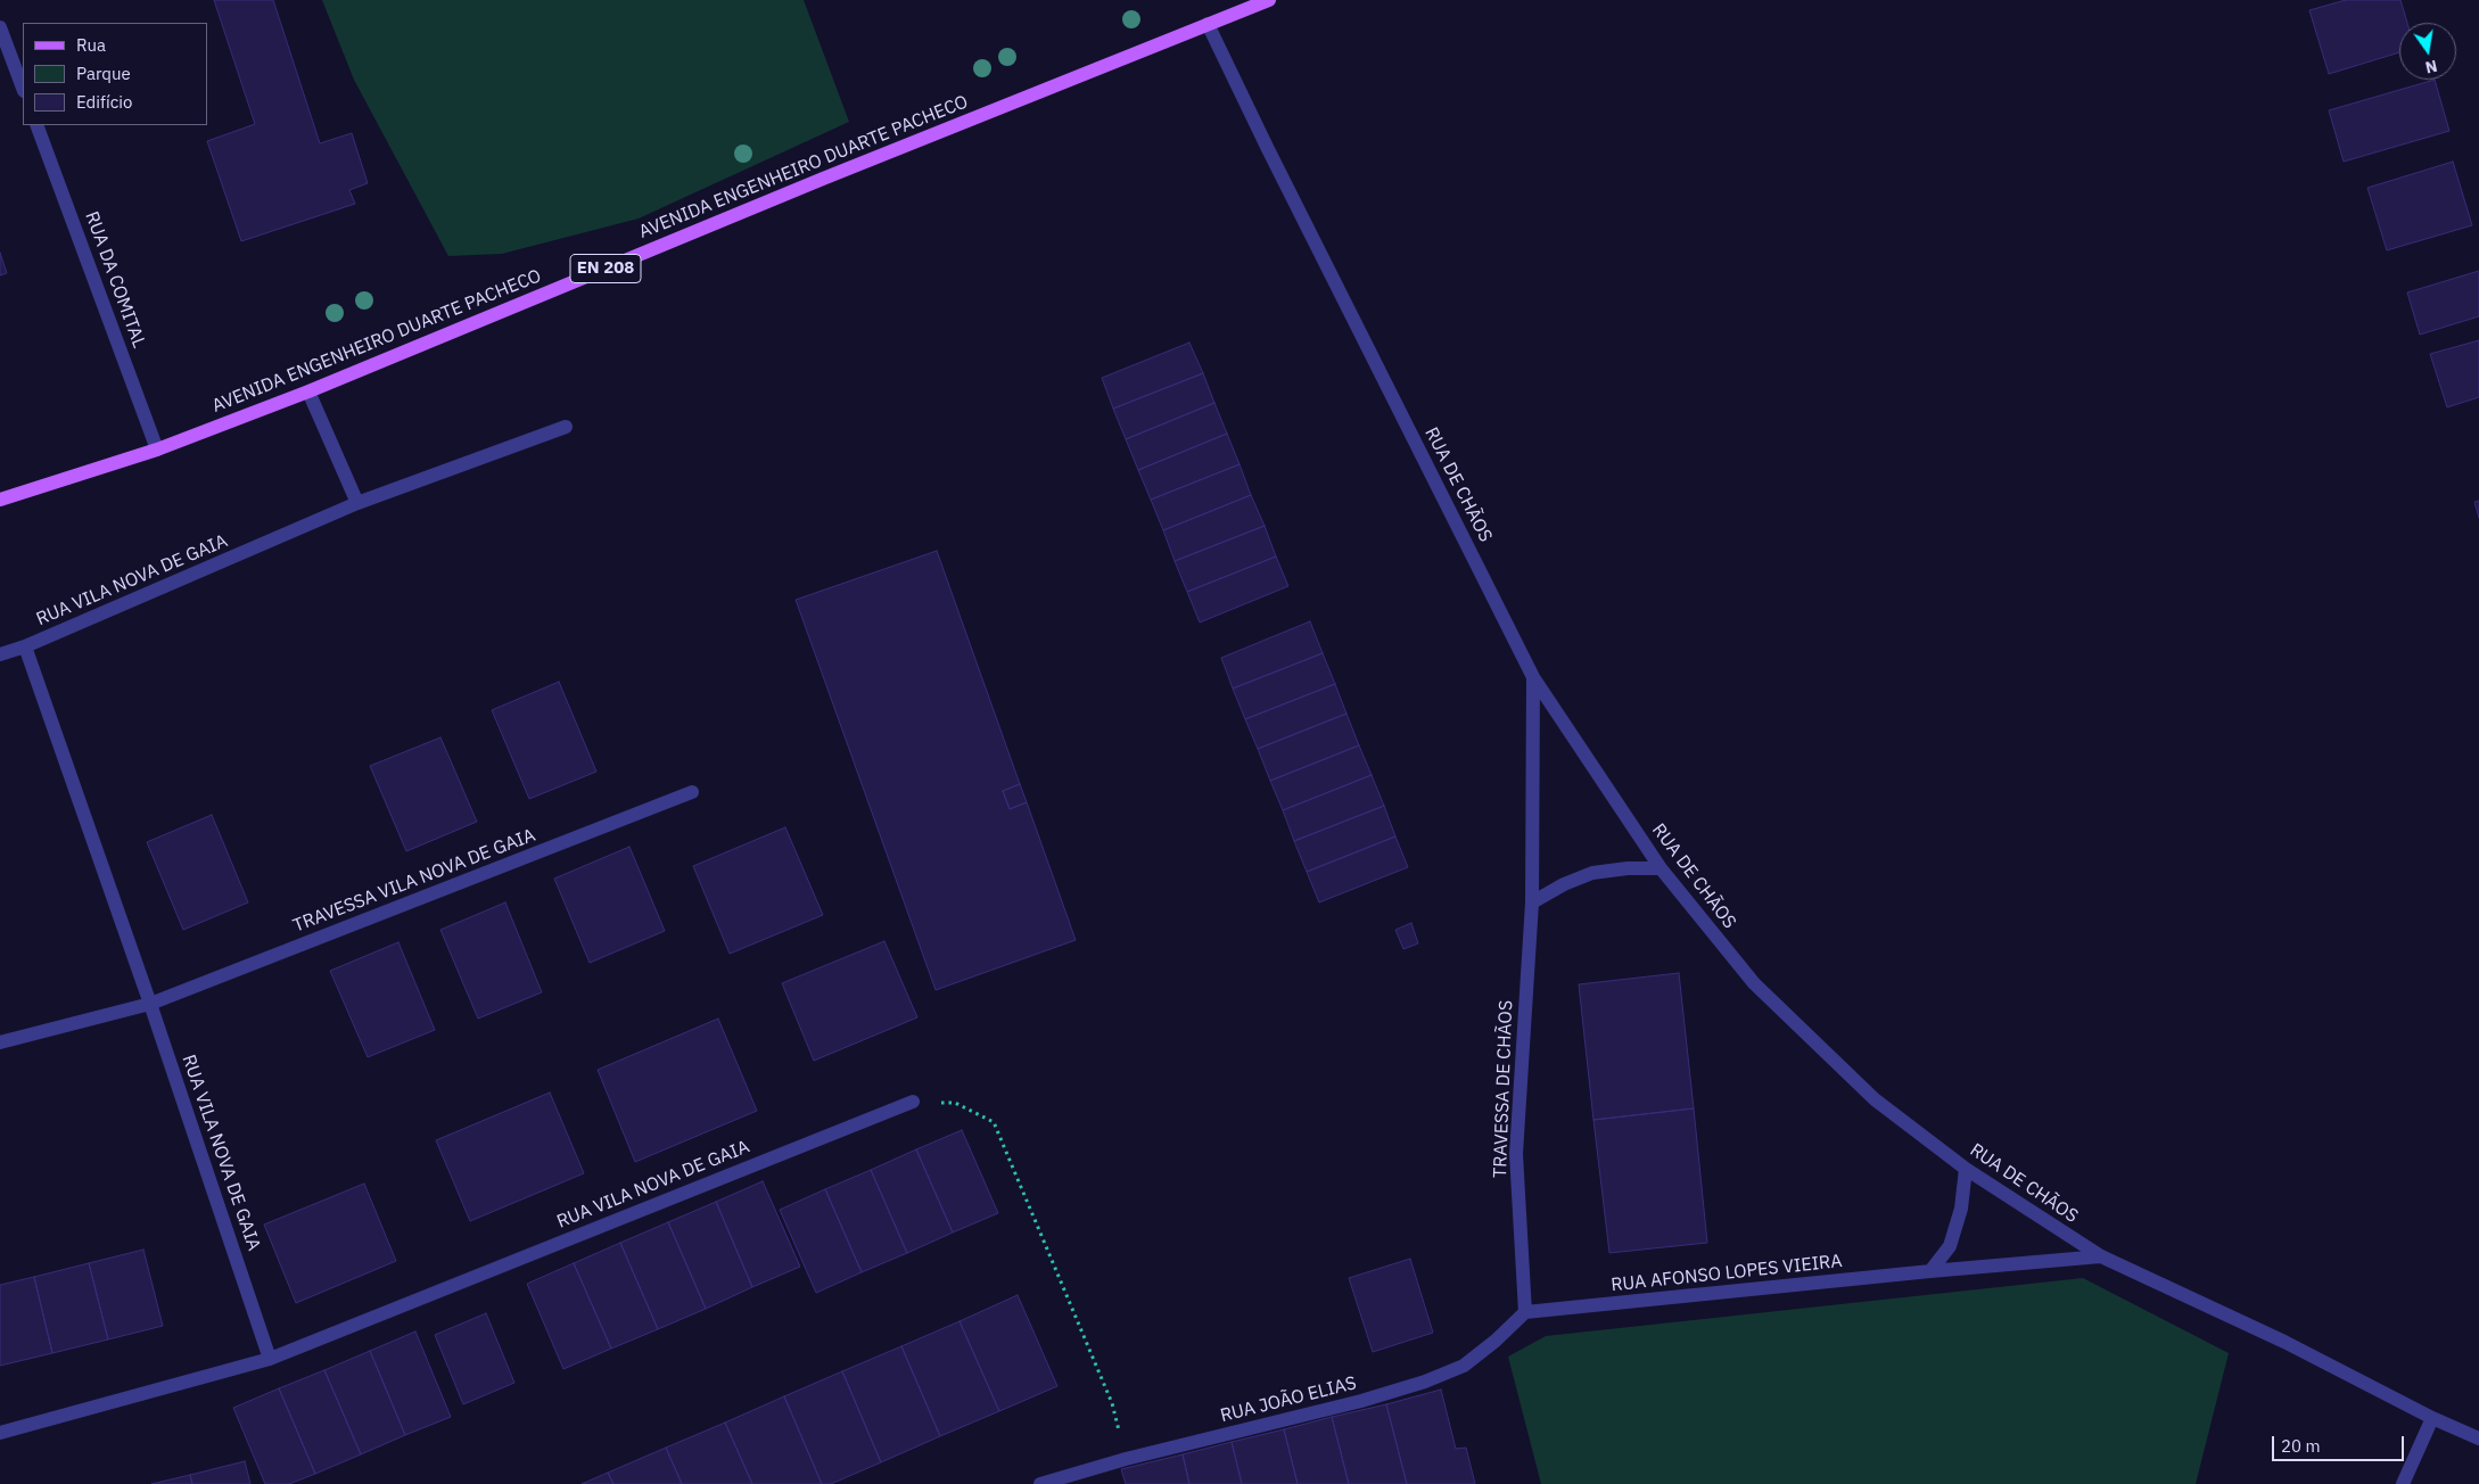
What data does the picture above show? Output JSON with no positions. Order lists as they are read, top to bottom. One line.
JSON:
{"streets":{"main road":["AVENIDA ENGENHEIRO DUARTE PACHECO","EN 208"],"street":["RUA DA COMITAL","RUA DE CHÃOS","RUA VILA NOVA DE GAIA","TRAVESSA VILA NOVA DE GAIA","TRAVESSA DE CHÃOS","RUA AFONSO LOPES VIEIRA","RUA JOÃO ELIAS"]},"crossings":[["AVENIDA ENGENHEIRO DUARTE PACHECO","RUA DA COMITAL"],["AVENIDA ENGENHEIRO DUARTE PACHECO","RUA DE CHÃOS"],["RUA DE CHÃOS","TRAVESSA DE CHÃOS"],["RUA DE CHÃOS","RUA AFONSO LOPES VIEIRA"],["RUA VILA NOVA DE GAIA","TRAVESSA VILA NOVA DE GAIA"],["TRAVESSA DE CHÃOS","RUA AFONSO LOPES VIEIRA"],["TRAVESSA DE CHÃOS","RUA JOÃO ELIAS"],["RUA AFONSO LOPES VIEIRA","RUA JOÃO ELIAS"]],"legend":["Rua","Parque","Edifício"],"scale_bar":"20 m","north":"bottom"}
